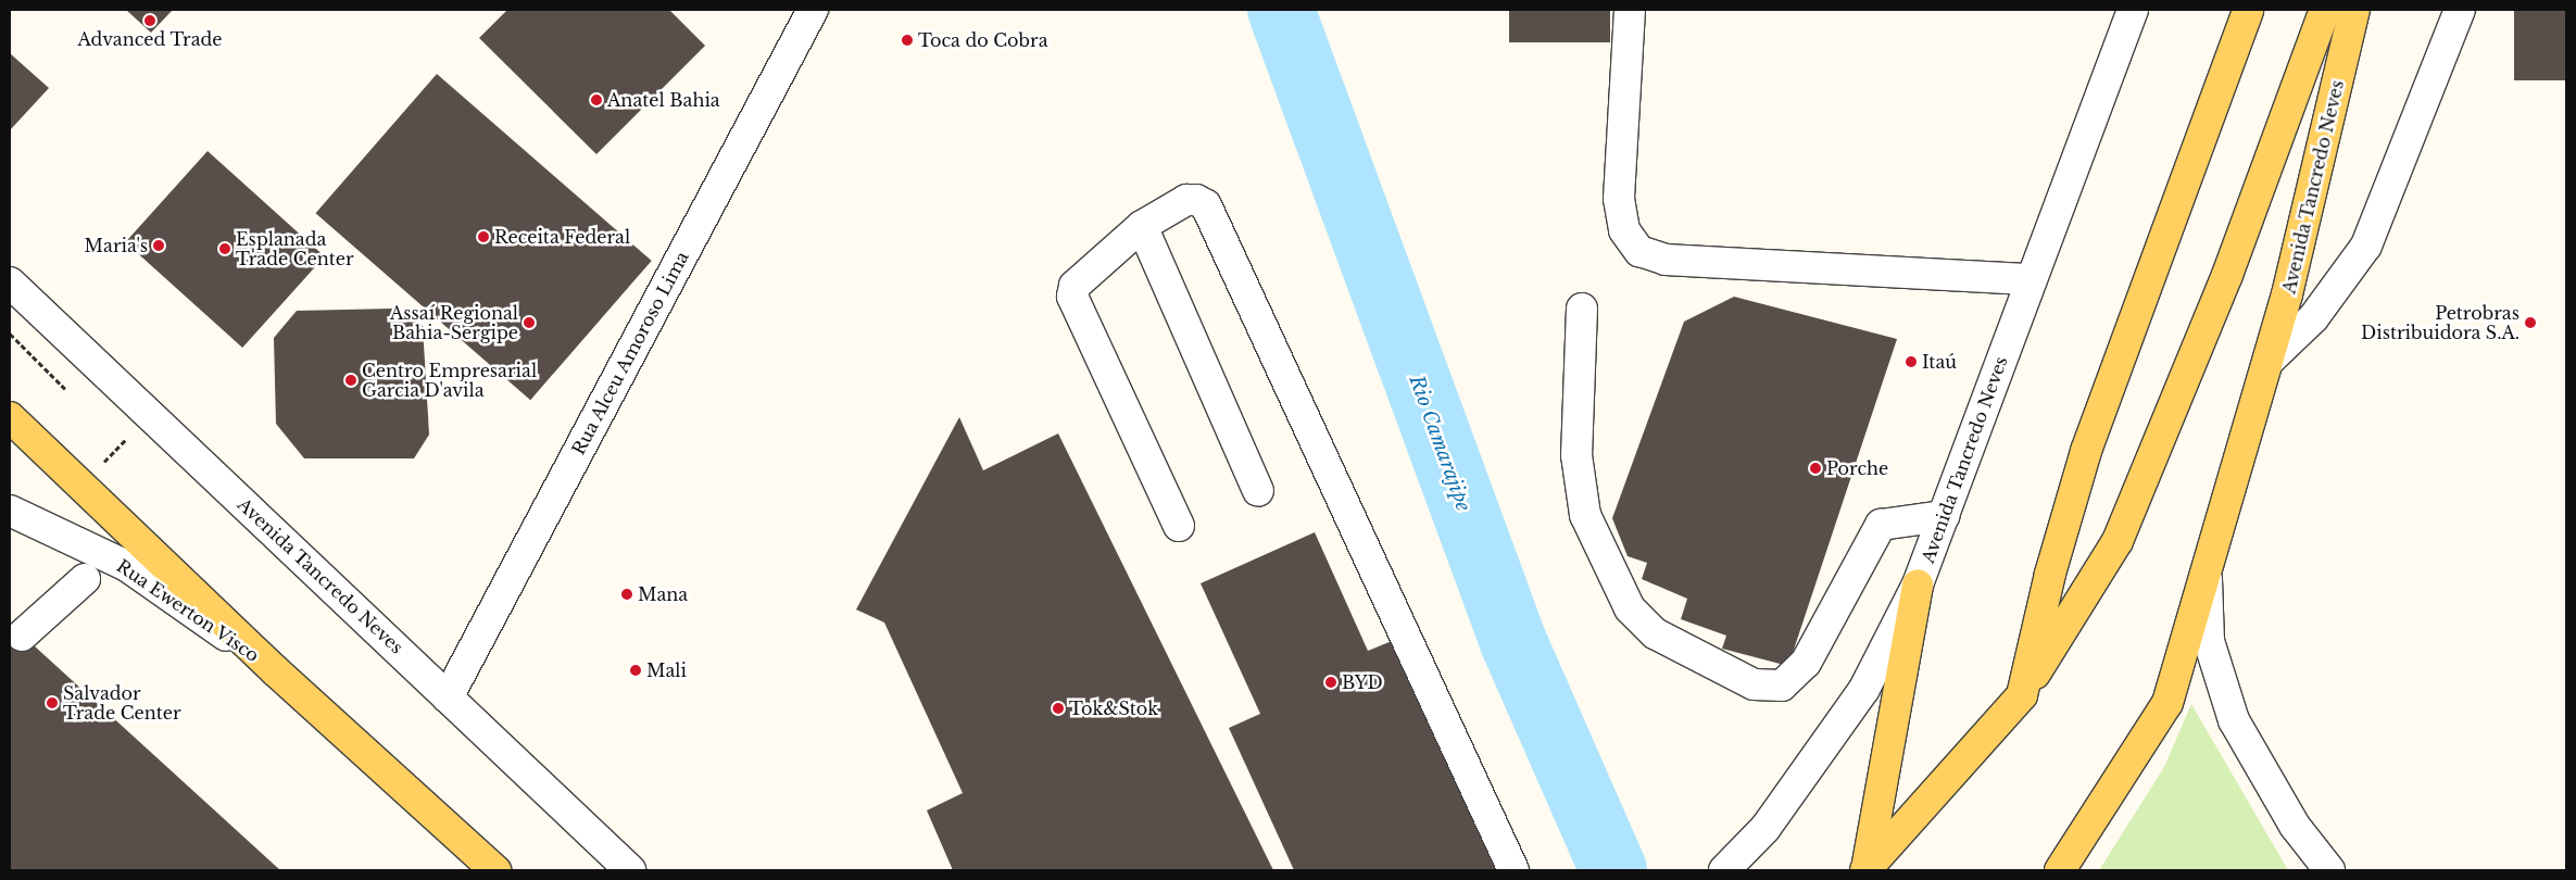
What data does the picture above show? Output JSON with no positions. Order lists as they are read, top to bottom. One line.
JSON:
{"streets":{"main road":["Avenida Tancredo Neves"],"street":["Rua Alceu Amoroso Lima","Rua Ewerton Visco"]},"crossings":[["Avenida Tancredo Neves","Rua Alceu Amoroso Lima"]],"water":["Rio Camarajipe"],"places":["Advanced Trade","Toca do Cobra","Anatel Bahia","Receita Federal","Maria's","Esplanada Trade Center","Assaí Regional Bahia-Sergipe","Petrobras Distribuidora S.A.","Itaú","Centro Empresarial Garcia D'avila","Porche","Mana","Mali","BYD","Salvador Trade Center","Tok&Stok"]}
